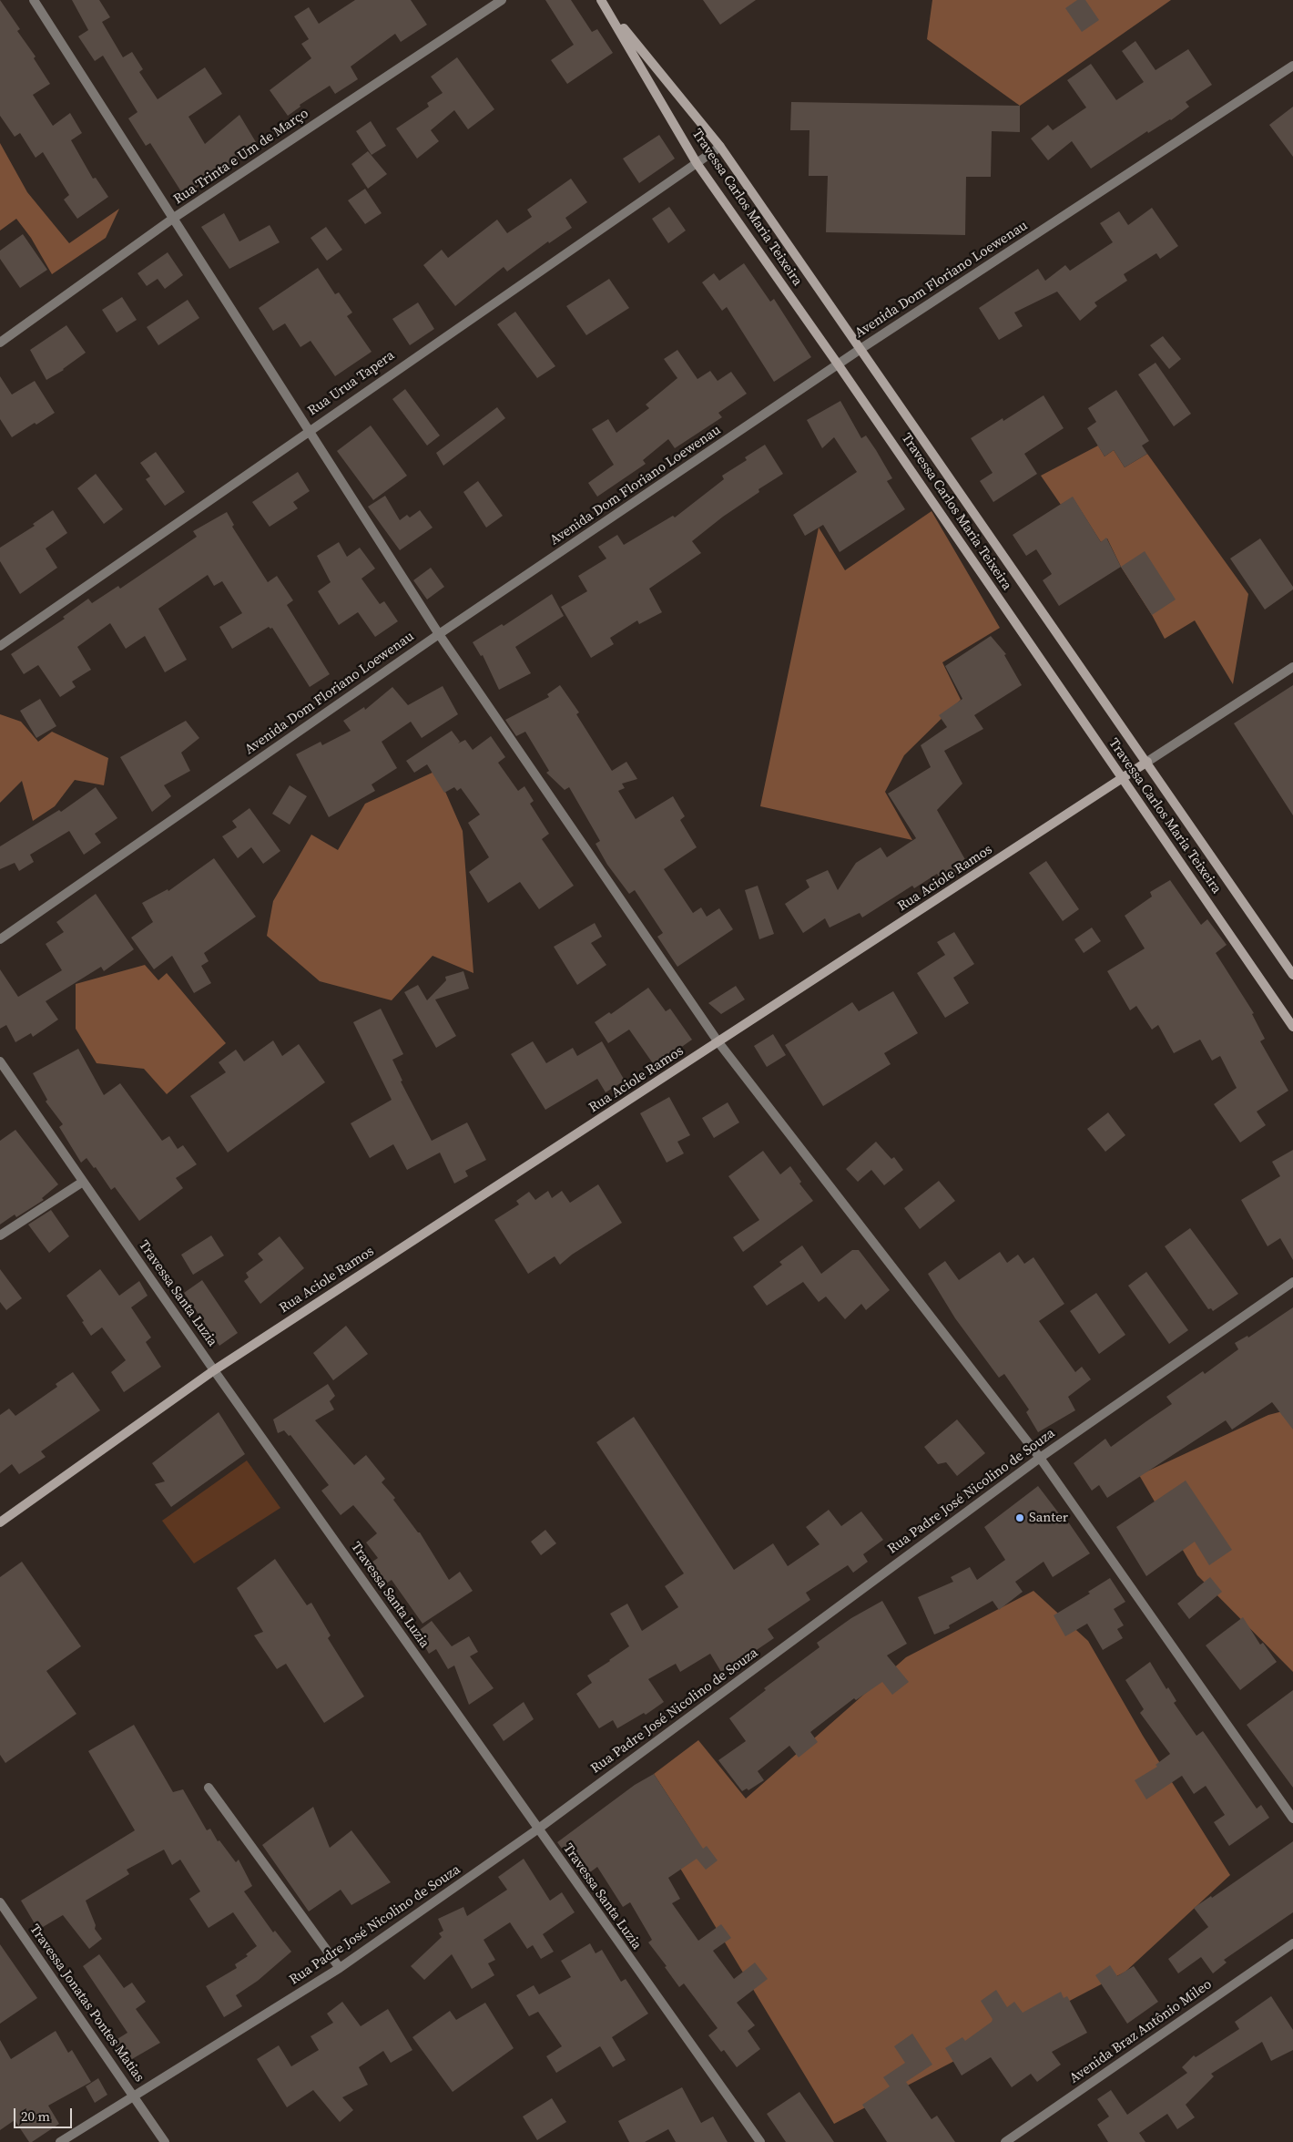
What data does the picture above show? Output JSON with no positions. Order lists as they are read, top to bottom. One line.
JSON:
{"streets":{"main road":["Travessa Carlos Maria Teixeira","Rua Aciole Ramos"],"street":["Rua Trinta e Um de Março","Avenida Dom Floriano Loewenau","Rua Urua Tapera","Travessa Santa Luzia","Rua Padre José Nicolino de Souza","Travessa Jonatas Pontes Matias","Avenida Braz Antônio Mileo"]},"crossings":[["Travessa Carlos Maria Teixeira","Avenida Dom Floriano Loewenau"],["Travessa Carlos Maria Teixeira","Rua Urua Tapera"],["Travessa Carlos Maria Teixeira","Rua Aciole Ramos"],["Rua Aciole Ramos","Travessa Santa Luzia"],["Travessa Santa Luzia","Rua Padre José Nicolino de Souza"],["Rua Padre José Nicolino de Souza","Travessa Jonatas Pontes Matias"]],"places":["Santer"],"scale_bar":"20 m"}
